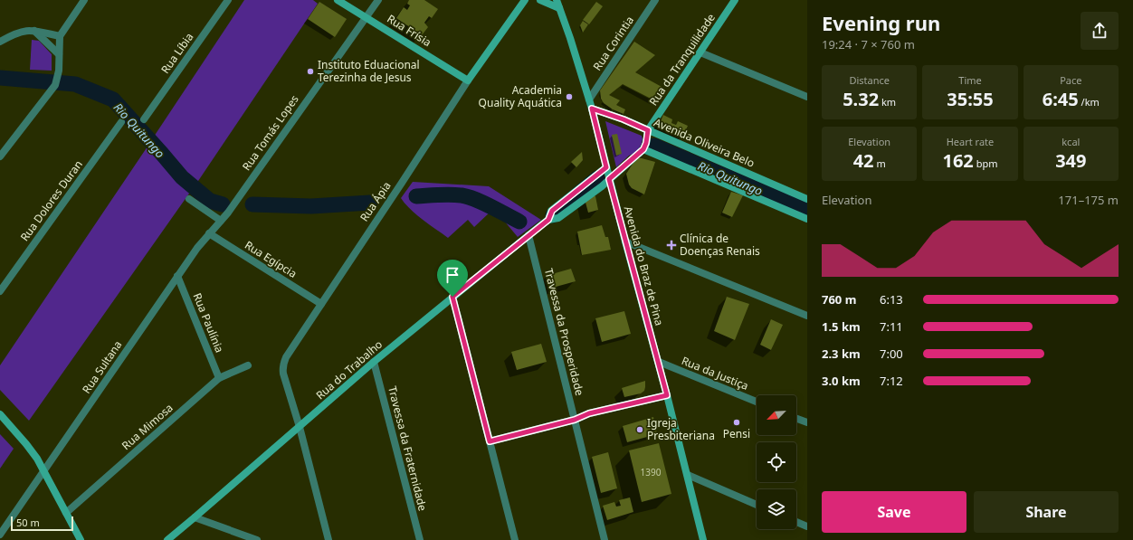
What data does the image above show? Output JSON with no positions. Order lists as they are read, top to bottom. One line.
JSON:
{"streets":{"street":["Rua Frísia","Rua Corintia","Rua Líbia","Rua da Tranquilidade","Rua Tomás Lopes","Avenida Oliveira Belo","Rua Dolores Duran","Rua Ápia","Rua Egípcia","Avenida do Braz de Pina","Rua Paulínia","Travessa da Prosperidade","Rua Sultana","Rua do Trabalho","Rua da Justiça","Rua Mimosa","Travessa da Fraternidade"]},"crossings":[["Rua Frísia","Rua Tomás Lopes"],["Rua Frísia","Rua Ápia"],["Rua Corintia","Avenida do Braz de Pina"],["Rua da Tranquilidade","Avenida Oliveira Belo"],["Rua Tomás Lopes","Rua Egípcia"],["Rua Tomás Lopes","Rua Paulínia"],["Rua Tomás Lopes","Rua Sultana"],["Avenida Oliveira Belo","Avenida do Braz de Pina"],["Rua Ápia","Rua Egípcia"],["Rua Ápia","Rua do Trabalho"],["Avenida do Braz de Pina","Rua do Trabalho"],["Avenida do Braz de Pina","Rua da Justiça"],["Rua Paulínia","Rua Sultana"],["Rua Paulínia","Rua Mimosa"],["Travessa da Prosperidade","Rua do Trabalho"],["Rua do Trabalho","Travessa da Fraternidade"]],"water":["Rio Quitungo"],"places":{"other":["Instituto Eduacional Terezinha de Jesus","Academia Quality Aquática","Pensi","Igreja Presbiteriana"],"health":["Clínica de Doenças Renais"]},"house_numbers":["1390"],"scale_bar":"50 m","north":"bottom left","page":{"heading":["Evening run","19:24 · 7 × 760 m"],"stats":[["Distance","5.32 km"],["Time","35:55"],["Pace","6:45 /km"],["Elevation","42 m"],["Heart rate","162 bpm"],["kcal","349"]],"chart":["Elevation","171–175 m"],"list":[{"name":"760 m","note":"6:13"},{"name":"1.5 km","note":"7:11"},{"name":"2.3 km","note":"7:00"},{"name":"3.0 km","note":"7:12"}],"buttons":["Save","Share"],"scale":"50 m"}}
